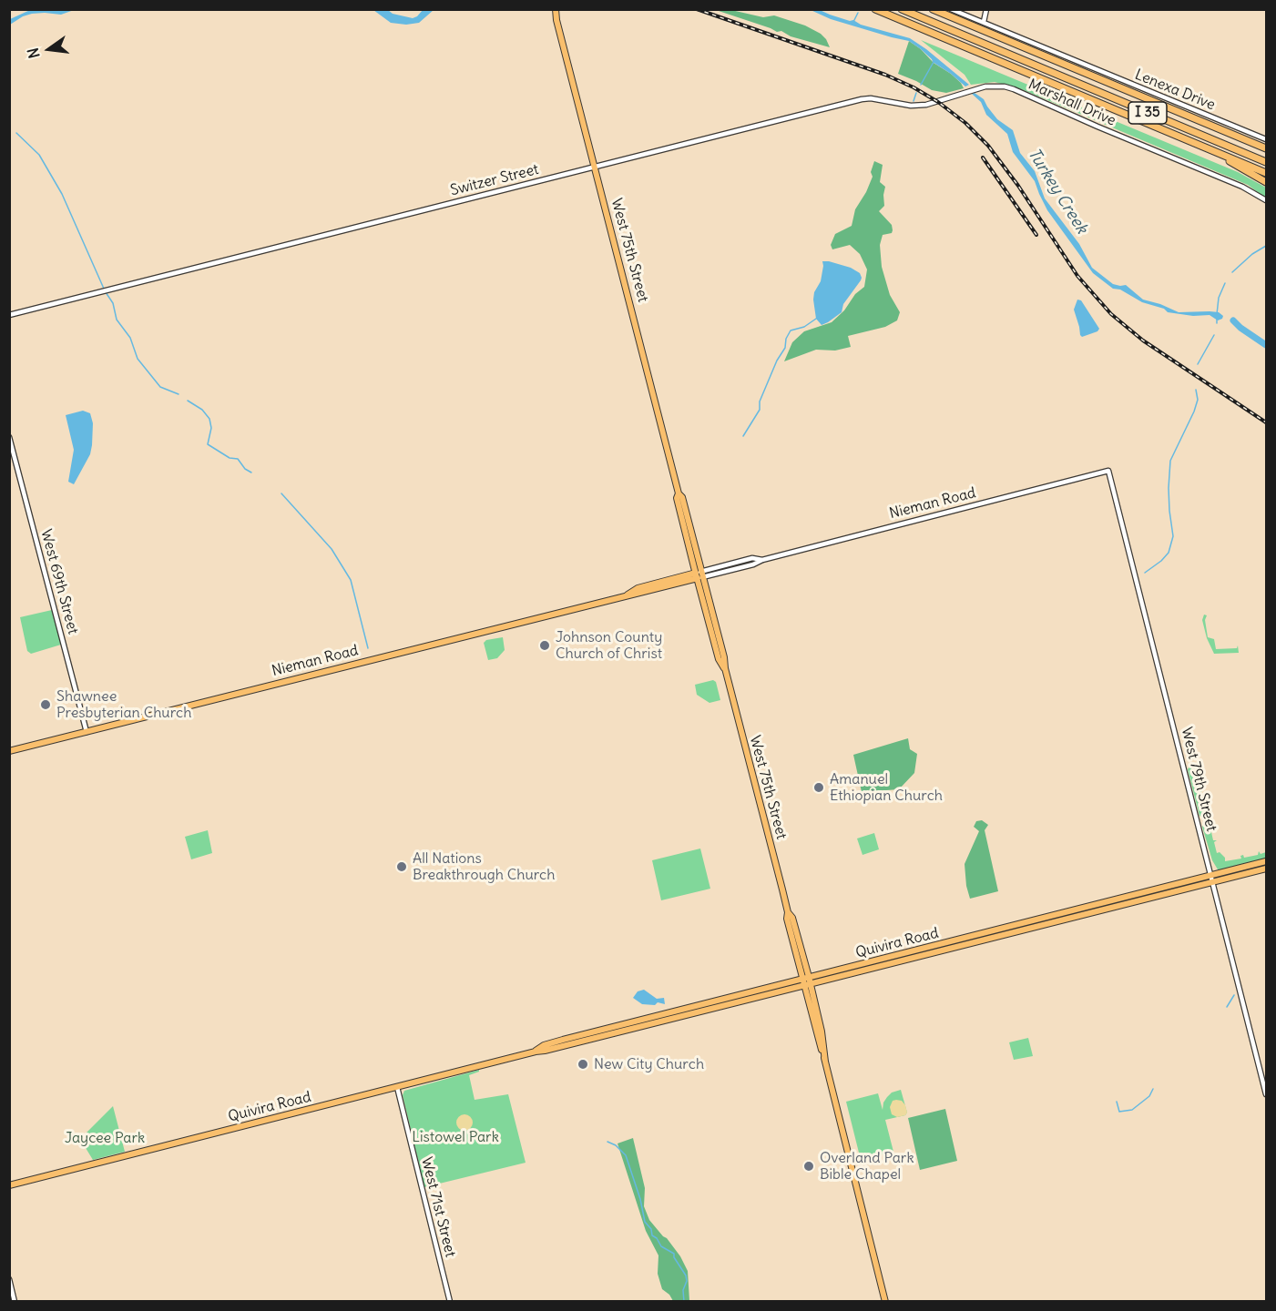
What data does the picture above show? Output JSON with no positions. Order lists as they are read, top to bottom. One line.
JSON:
{"streets":{"highway":["I 35"],"main road":["West 75th Street","Nieman Road","Quivira Road"],"street":["Lenexa Drive","Marshall Drive","Switzer Street","West 69th Street","West 79th Street","West 71st Street"]},"crossings":[["Marshall Drive","Switzer Street"],["Switzer Street","West 75th Street"],["West 75th Street","Nieman Road"],["West 75th Street","Quivira Road"],["Nieman Road","West 69th Street"],["Nieman Road","West 79th Street"],["West 79th Street","Quivira Road"],["Quivira Road","West 71st Street"]],"water":["Turkey Creek"],"parks":["Listowel Park","Jaycee Park"],"places":["Johnson County Church of Christ","Shawnee Presbyterian Church","Amanuel Ethiopian Church","All Nations Breakthrough Church","New City Church","Overland Park Bible Chapel"],"north":"left"}
